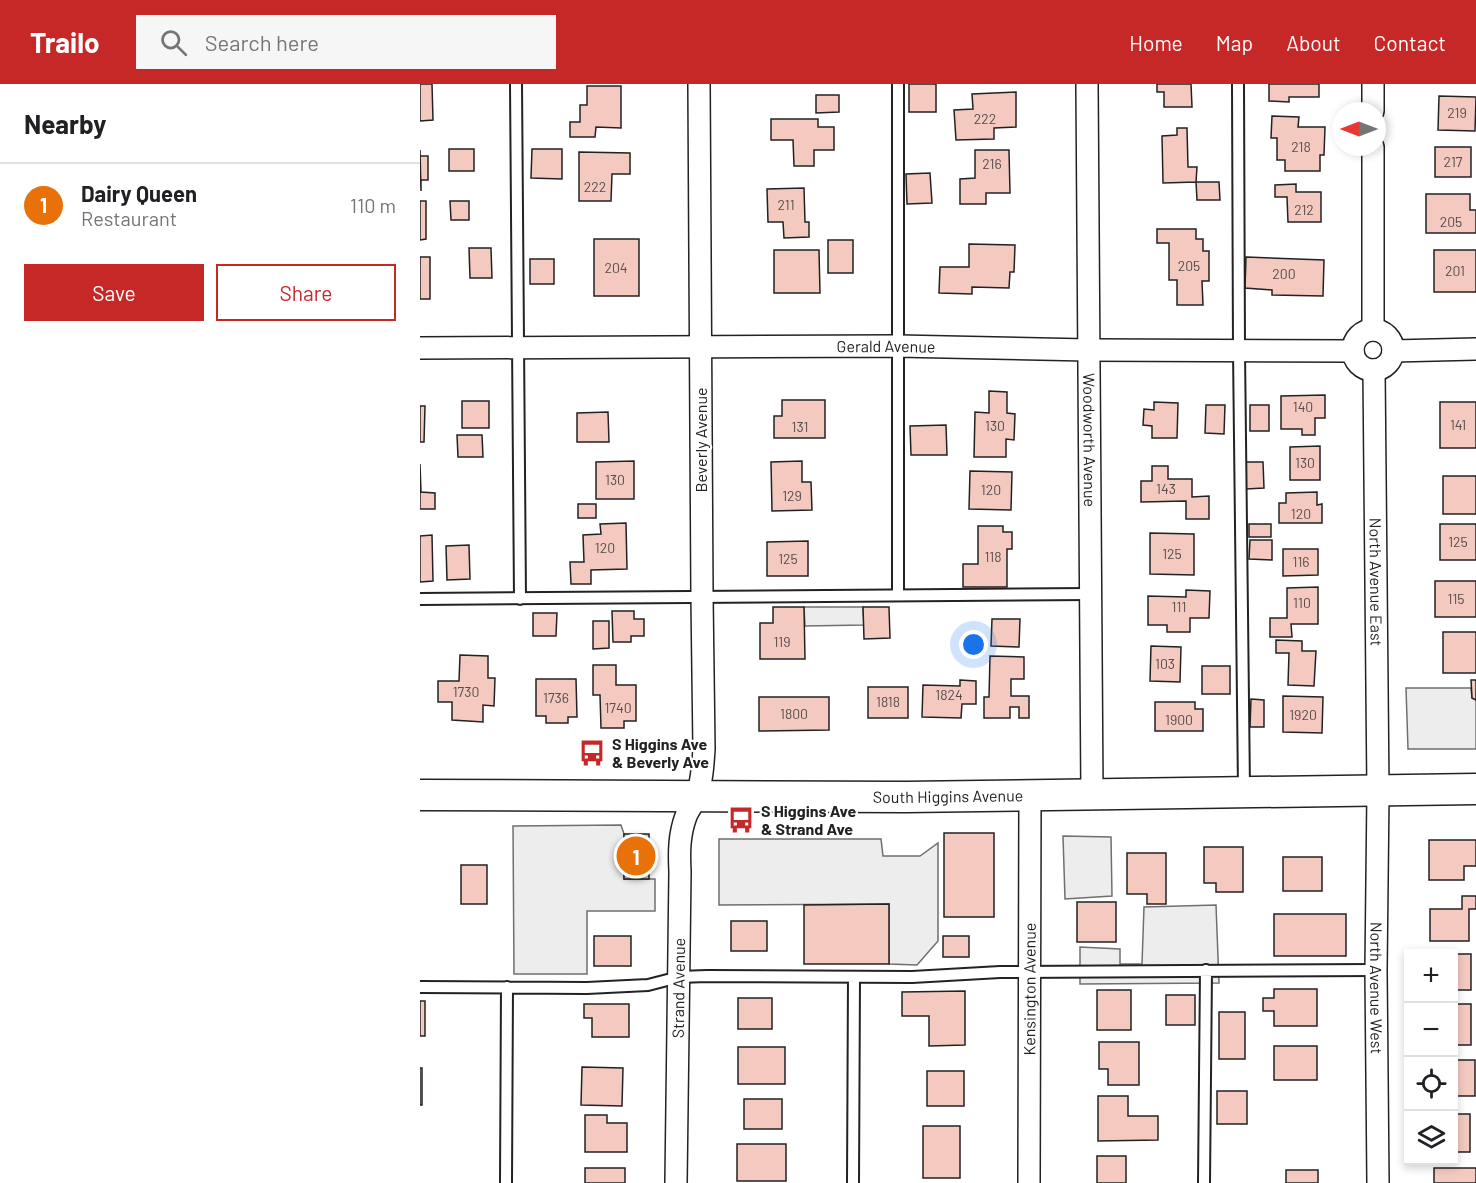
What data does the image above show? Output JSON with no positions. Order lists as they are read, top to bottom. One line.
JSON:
{"streets":{"main road":["South Higgins Avenue"],"street":["Gerald Avenue","Woodworth Avenue","Beverly Avenue","North Avenue East","North Avenue West","Strand Avenue","Kensington Avenue"]},"crossings":[["Gerald Avenue","Woodworth Avenue"],["Gerald Avenue","Beverly Avenue"],["Gerald Avenue","North Avenue East"],["Woodworth Avenue","South Higgins Avenue"],["Beverly Avenue","South Higgins Avenue"],["Beverly Avenue","Strand Avenue"],["North Avenue East","South Higgins Avenue"],["North Avenue East","North Avenue West"],["South Higgins Avenue","North Avenue West"],["South Higgins Avenue","Strand Avenue"],["South Higgins Avenue","Kensington Avenue"]],"places":{"bus stop":["S Higgins Ave & Beverly Ave","S Higgins Ave & Strand Ave"]},"house_numbers":["219","222","218","217","216","222","211","212","205","205","204","201","200","140","141","130","131","130","130","143","120","129","120","125","120","125","118","125","116","115","110","111","119","103","1730","1824","1736","1818","1740","1800","1920","1900"],"north":"left","page":{"header":"Trailo","search":"Search here","nav":["Home","Map","About","Contact"],"heading":"Nearby","list":[{"mark":"1","name":"Dairy Queen","note":"Restaurant","value":"110 m"}],"buttons":["Save","Share"],"pins":"1","map_buttons":["+","−"]}}
